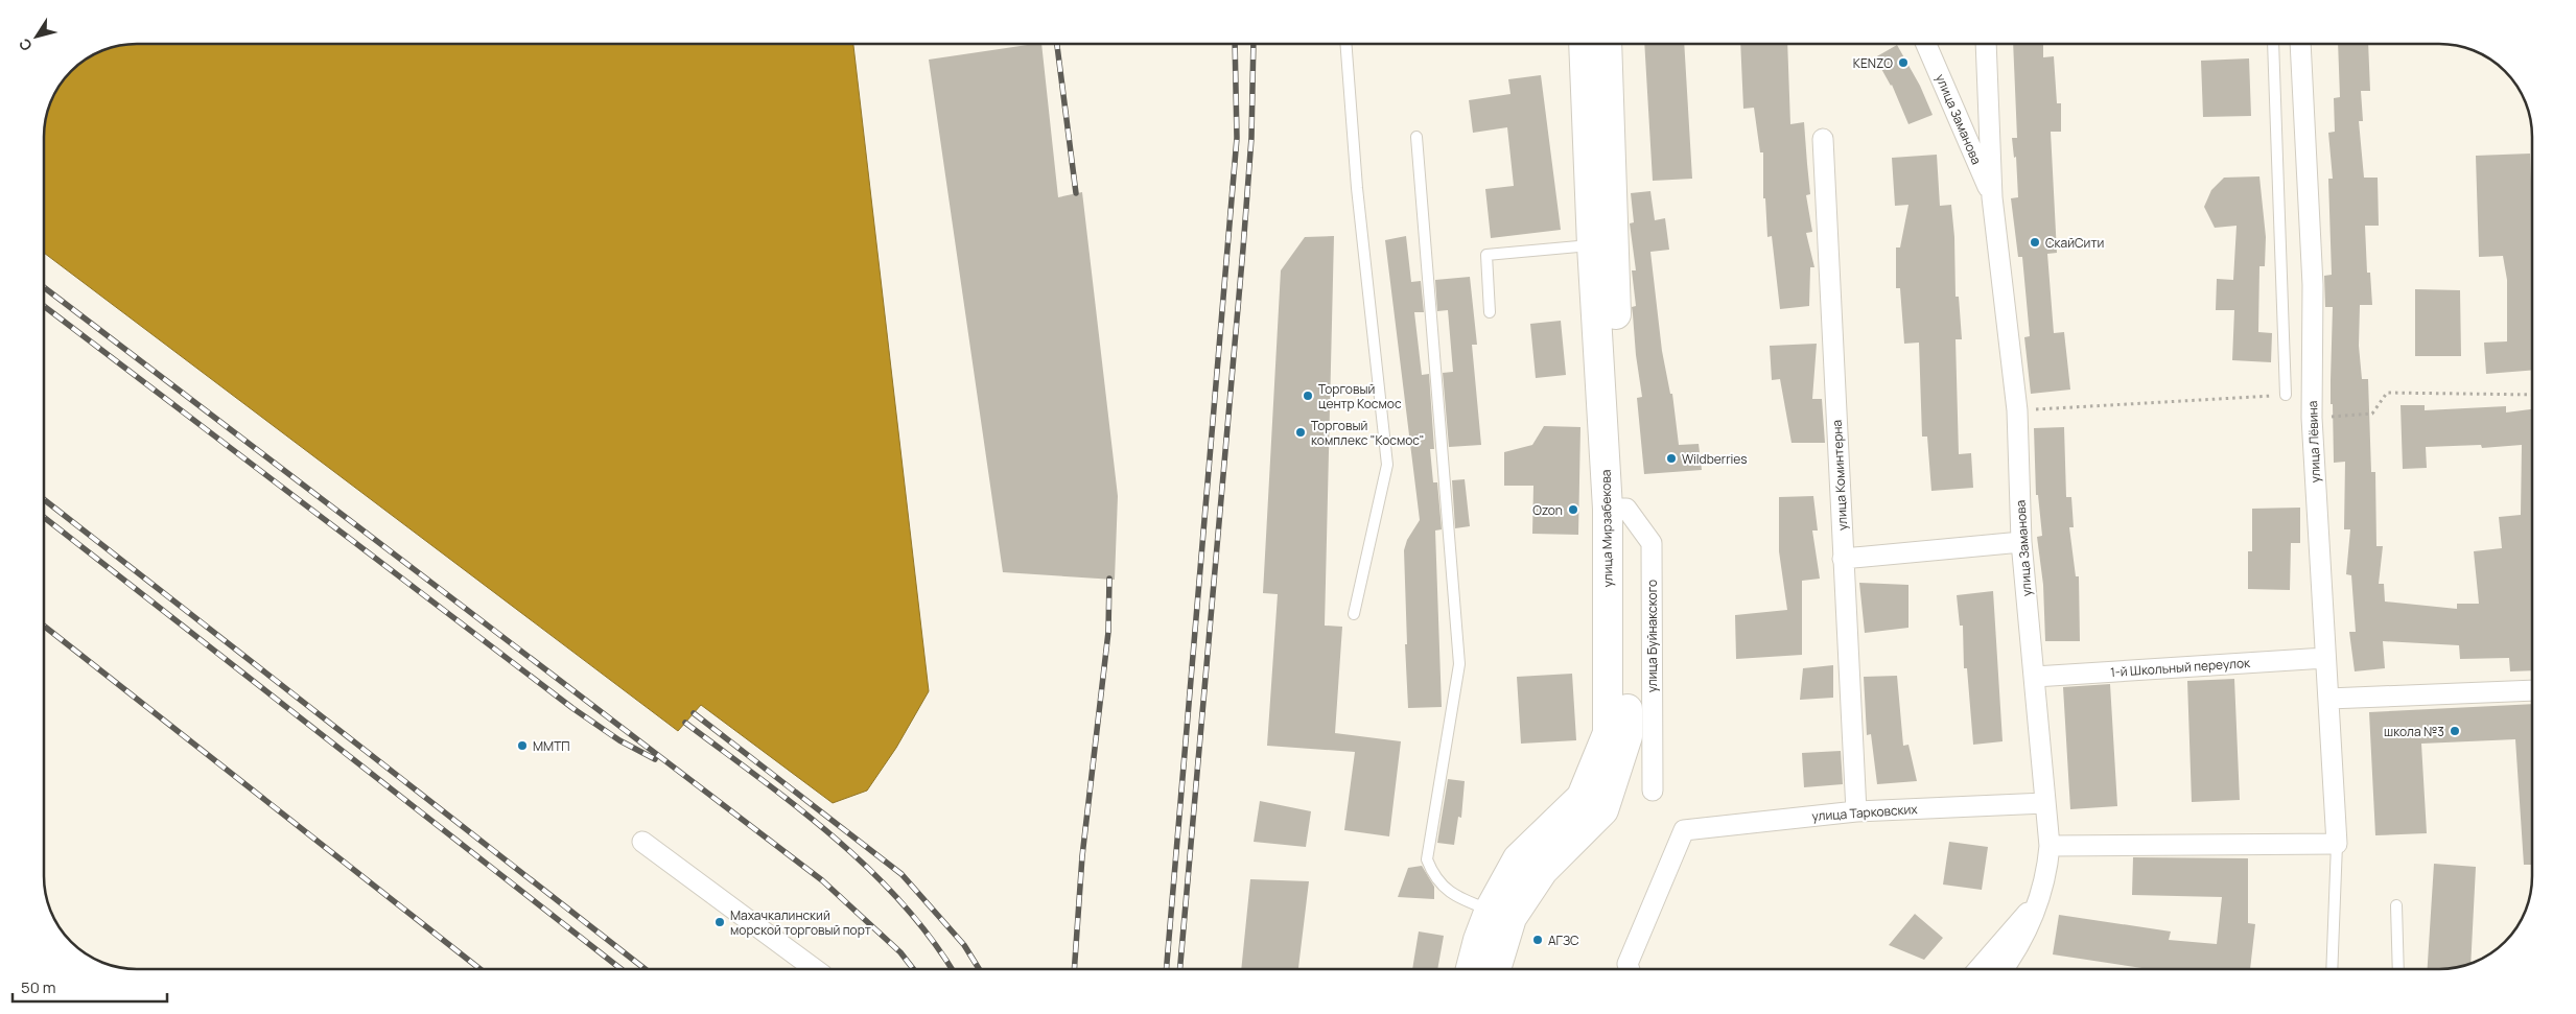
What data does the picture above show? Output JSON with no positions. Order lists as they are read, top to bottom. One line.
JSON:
{"streets":{"main road":["улица Мирзабекова"],"street":["улица Заманова","улица Лёвина","улица Коминтерна","улица Буйнакского","1-й Школьный переулок","улица Тарковских"]},"crossings":[["улица Заманова","1-й Школьный переулок"],["улица Заманова","улица Тарковских"],["улица Лёвина","1-й Школьный переулок"],["улица Коминтерна","улица Тарковских"],["улица Мирзабекова","улица Буйнакского"]],"places":["KENZO","СкайСити","Торговый центр Космос","Торговый комплекс \"Космос\"","Wildberries","Ozon","школа №3","ММТП","Махачкалинский морской торговый порт","АГЗС"],"scale_bar":"50 m","north":"bottom left"}
